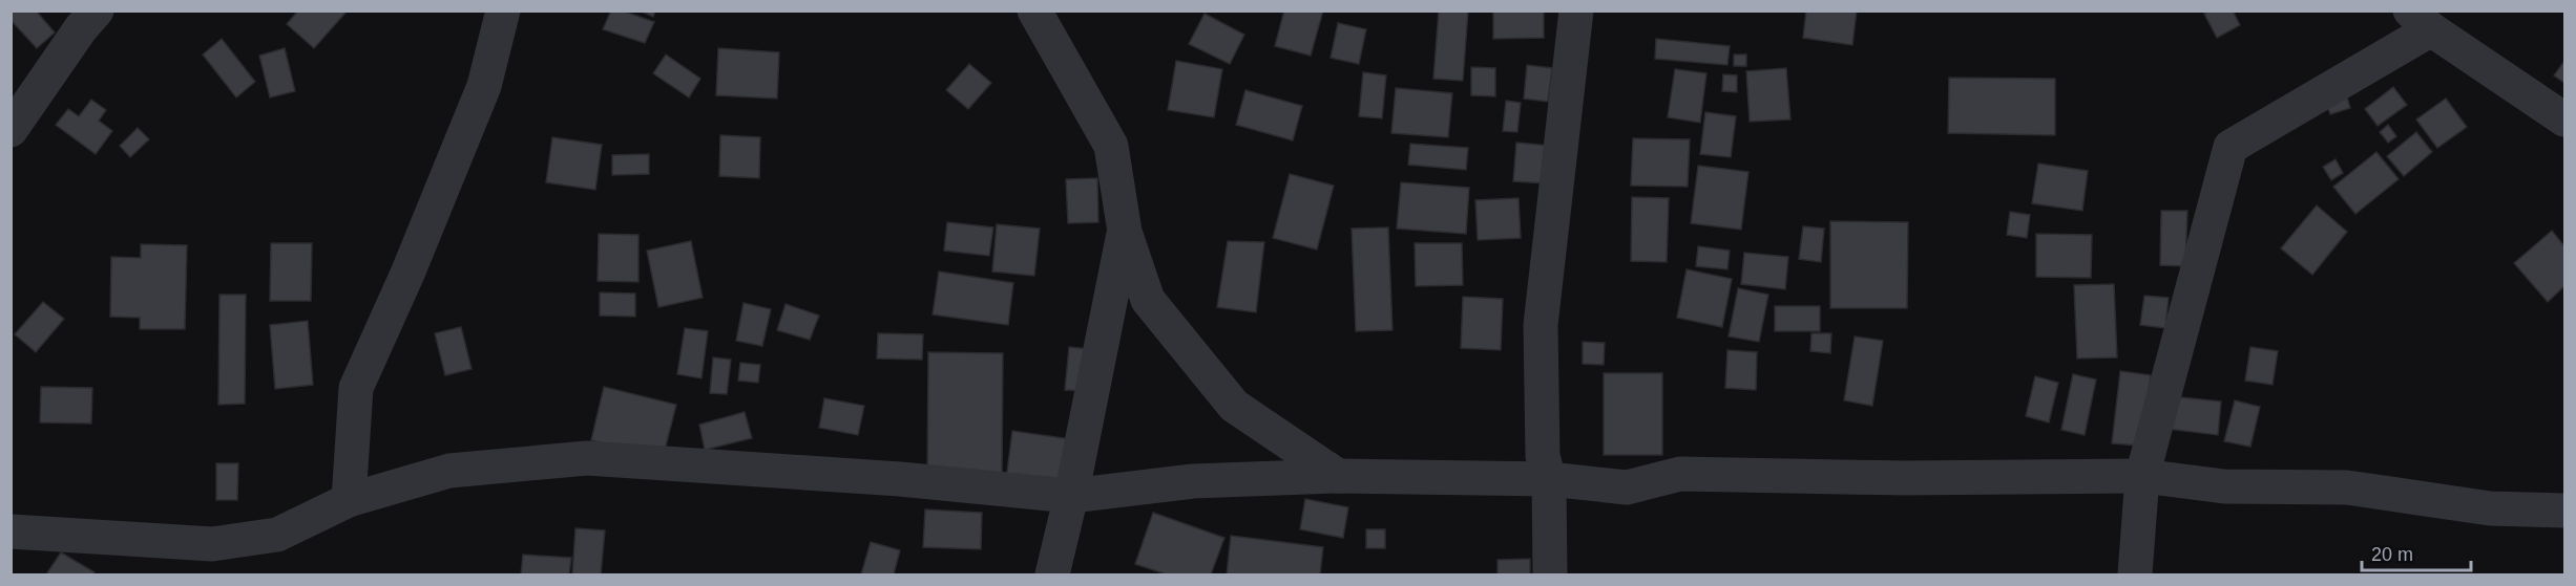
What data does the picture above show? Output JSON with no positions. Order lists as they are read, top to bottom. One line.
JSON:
{"scale_bar":"20 m"}
